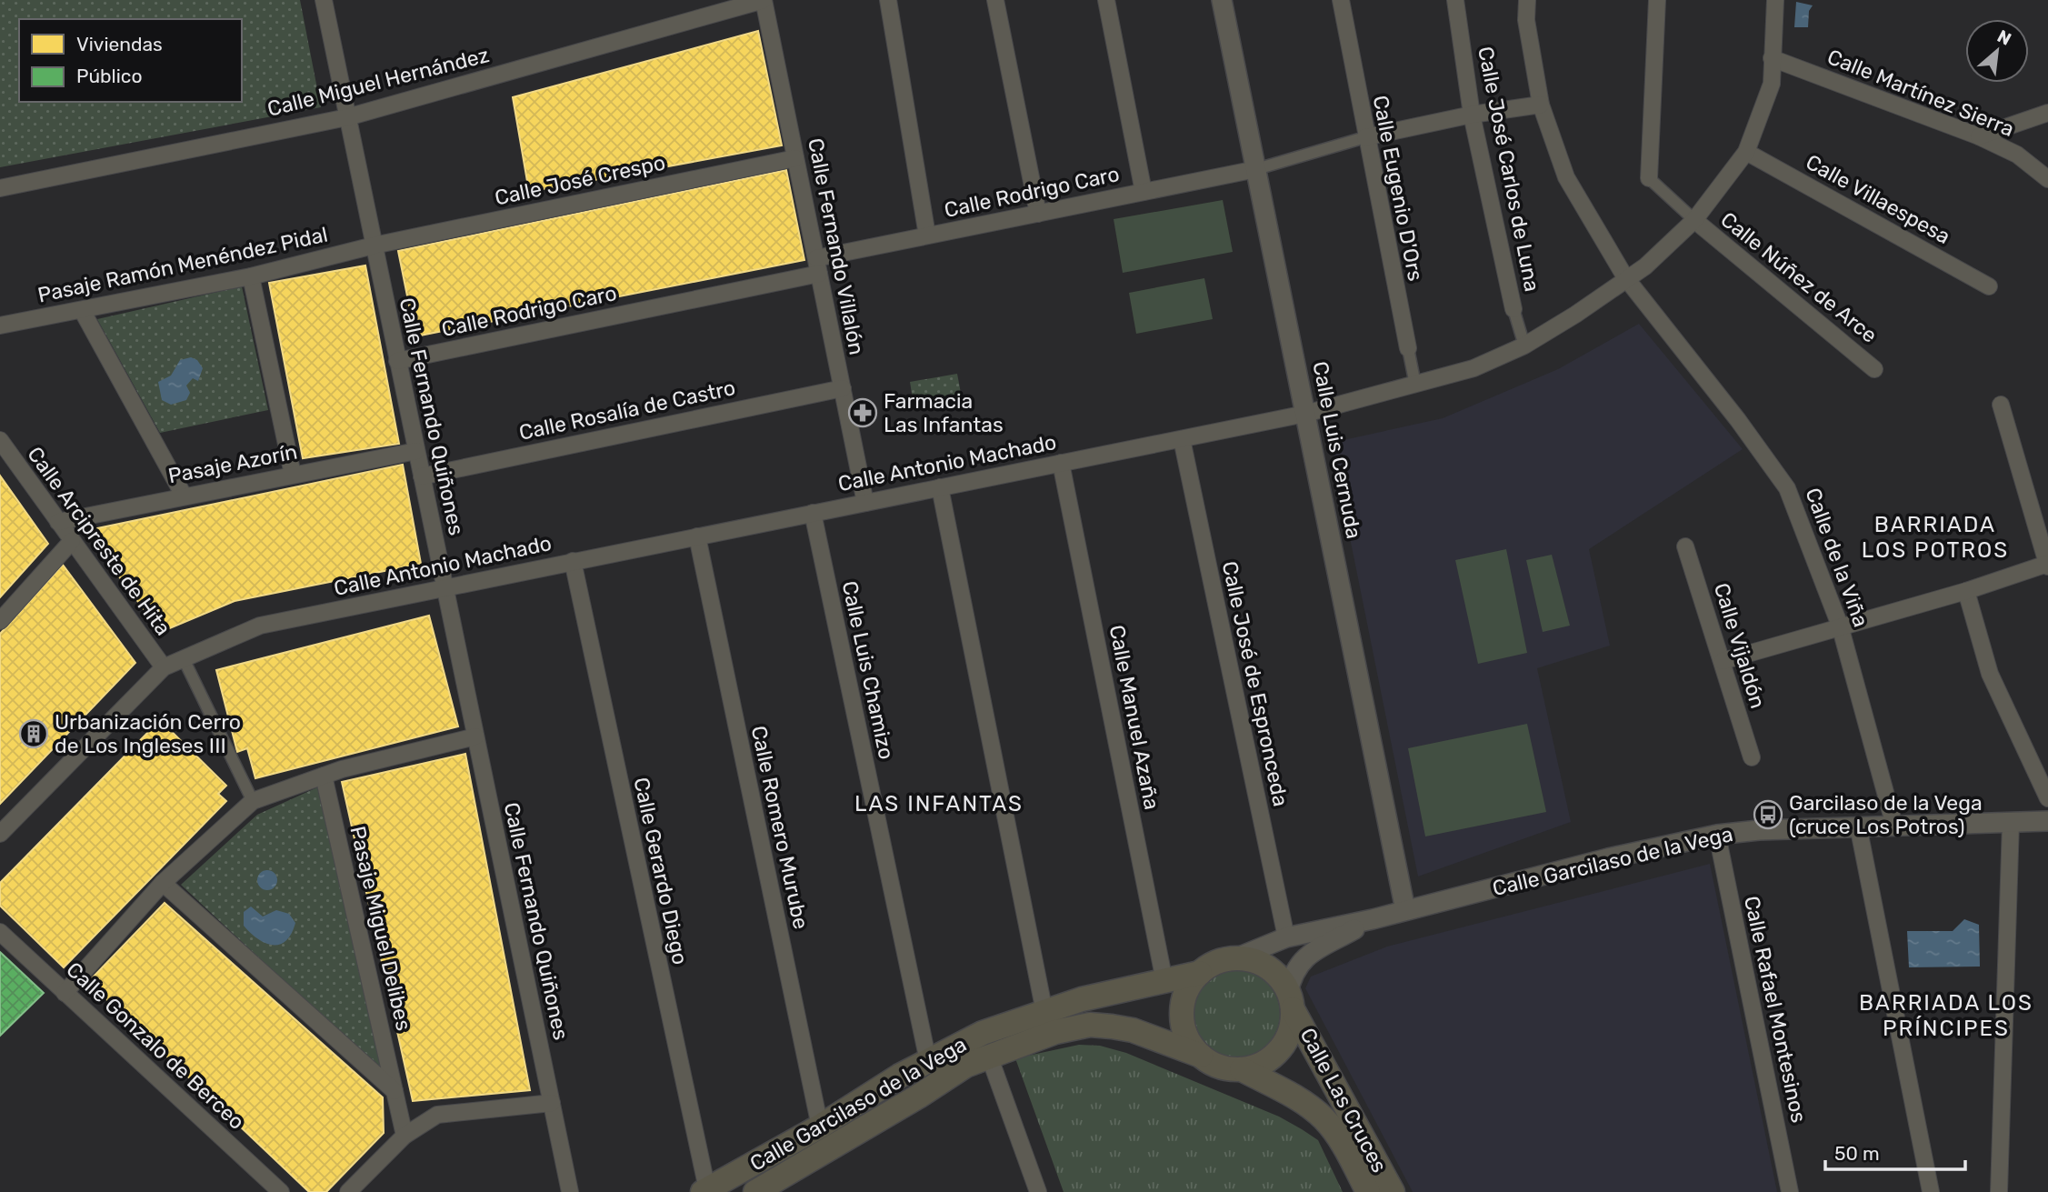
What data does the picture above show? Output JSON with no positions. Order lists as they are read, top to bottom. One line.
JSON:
{"streets":{"main road":["Calle Garcilaso de la Vega","Calle Las Cruces"],"street":["Calle Miguel Hernández","Calle Martínez Sierra","Calle José Carlos de Luna","Calle José Crespo","Calle Eugenio D'Ors","Calle Rodrigo Caro","Calle Villaespesa","Calle Fernando Villalón","Pasaje Ramón Menéndez Pidal","Calle Núñez de Arce","Calle Rosalía de Castro","Calle Fernando Quiñones","Calle Luis Cernuda","Calle Antonio Machado","Pasaje Azorín","Calle Arcipreste de Hita","Calle de la Viña","Calle Vijaldón","Calle Luis Chamizo","Calle José de Espronceda","Calle Manuel Azaña","Calle Romero Murube","Calle Gerardo Diego","Pasaje Miguel Delibes","Calle Rafael Montesinos","Calle Gonzalo de Berceo"]},"crossings":[["Calle Miguel Hernández","Calle Fernando Villalón"],["Calle Miguel Hernández","Calle Fernando Quiñones"],["Calle Martínez Sierra","Calle Antonio Machado"],["Calle José Carlos de Luna","Calle Antonio Machado"],["Calle José Crespo","Calle Fernando Villalón"],["Calle José Crespo","Pasaje Ramón Menéndez Pidal"],["Calle José Crespo","Calle Fernando Quiñones"],["Calle Eugenio D'Ors","Calle Antonio Machado"],["Calle Rodrigo Caro","Calle Fernando Villalón"],["Calle Rodrigo Caro","Calle Fernando Quiñones"],["Calle Rodrigo Caro","Calle Luis Cernuda"],["Calle Villaespesa","Calle Antonio Machado"],["Calle Fernando Villalón","Calle Rosalía de Castro"],["Calle Fernando Villalón","Calle Antonio Machado"],["Pasaje Ramón Menéndez Pidal","Calle Fernando Quiñones"],["Calle Núñez de Arce","Calle Antonio Machado"],["Calle Rosalía de Castro","Calle Fernando Quiñones"],["Calle Fernando Quiñones","Calle Antonio Machado"],["Calle Fernando Quiñones","Pasaje Azorín"],["Calle Luis Cernuda","Calle Antonio Machado"],["Calle Luis Cernuda","Calle Garcilaso de la Vega"],["Calle Antonio Machado","Calle Arcipreste de Hita"],["Calle Antonio Machado","Calle de la Viña"],["Calle Antonio Machado","Calle Luis Chamizo"],["Calle Antonio Machado","Calle José de Espronceda"],["Calle Antonio Machado","Calle Manuel Azaña"],["Calle Antonio Machado","Calle Romero Murube"],["Calle Antonio Machado","Calle Gerardo Diego"],["Pasaje Azorín","Calle Arcipreste de Hita"],["Calle de la Viña","Calle Garcilaso de la Vega"],["Calle Luis Chamizo","Calle Garcilaso de la Vega"],["Calle José de Espronceda","Calle Garcilaso de la Vega"],["Calle Manuel Azaña","Calle Garcilaso de la Vega"],["Calle Romero Murube","Calle Garcilaso de la Vega"],["Calle Garcilaso de la Vega","Calle Gerardo Diego"],["Calle Garcilaso de la Vega","Calle Rafael Montesinos"],["Calle Garcilaso de la Vega","Calle Las Cruces"]],"districts":["BARRIADA LOS POTROS","LAS INFANTAS","BARRIADA LOS PRÍNCIPES"],"places":{"pharmacy":["Farmacia Las Infantas"],"building":["Urbanización Cerro de Los Ingleses III"],"bus stop":["Garcilaso de la Vega (cruce Los Potros)"]},"legend":["Viviendas","Público"],"scale_bar":"50 m","north":"top right"}
